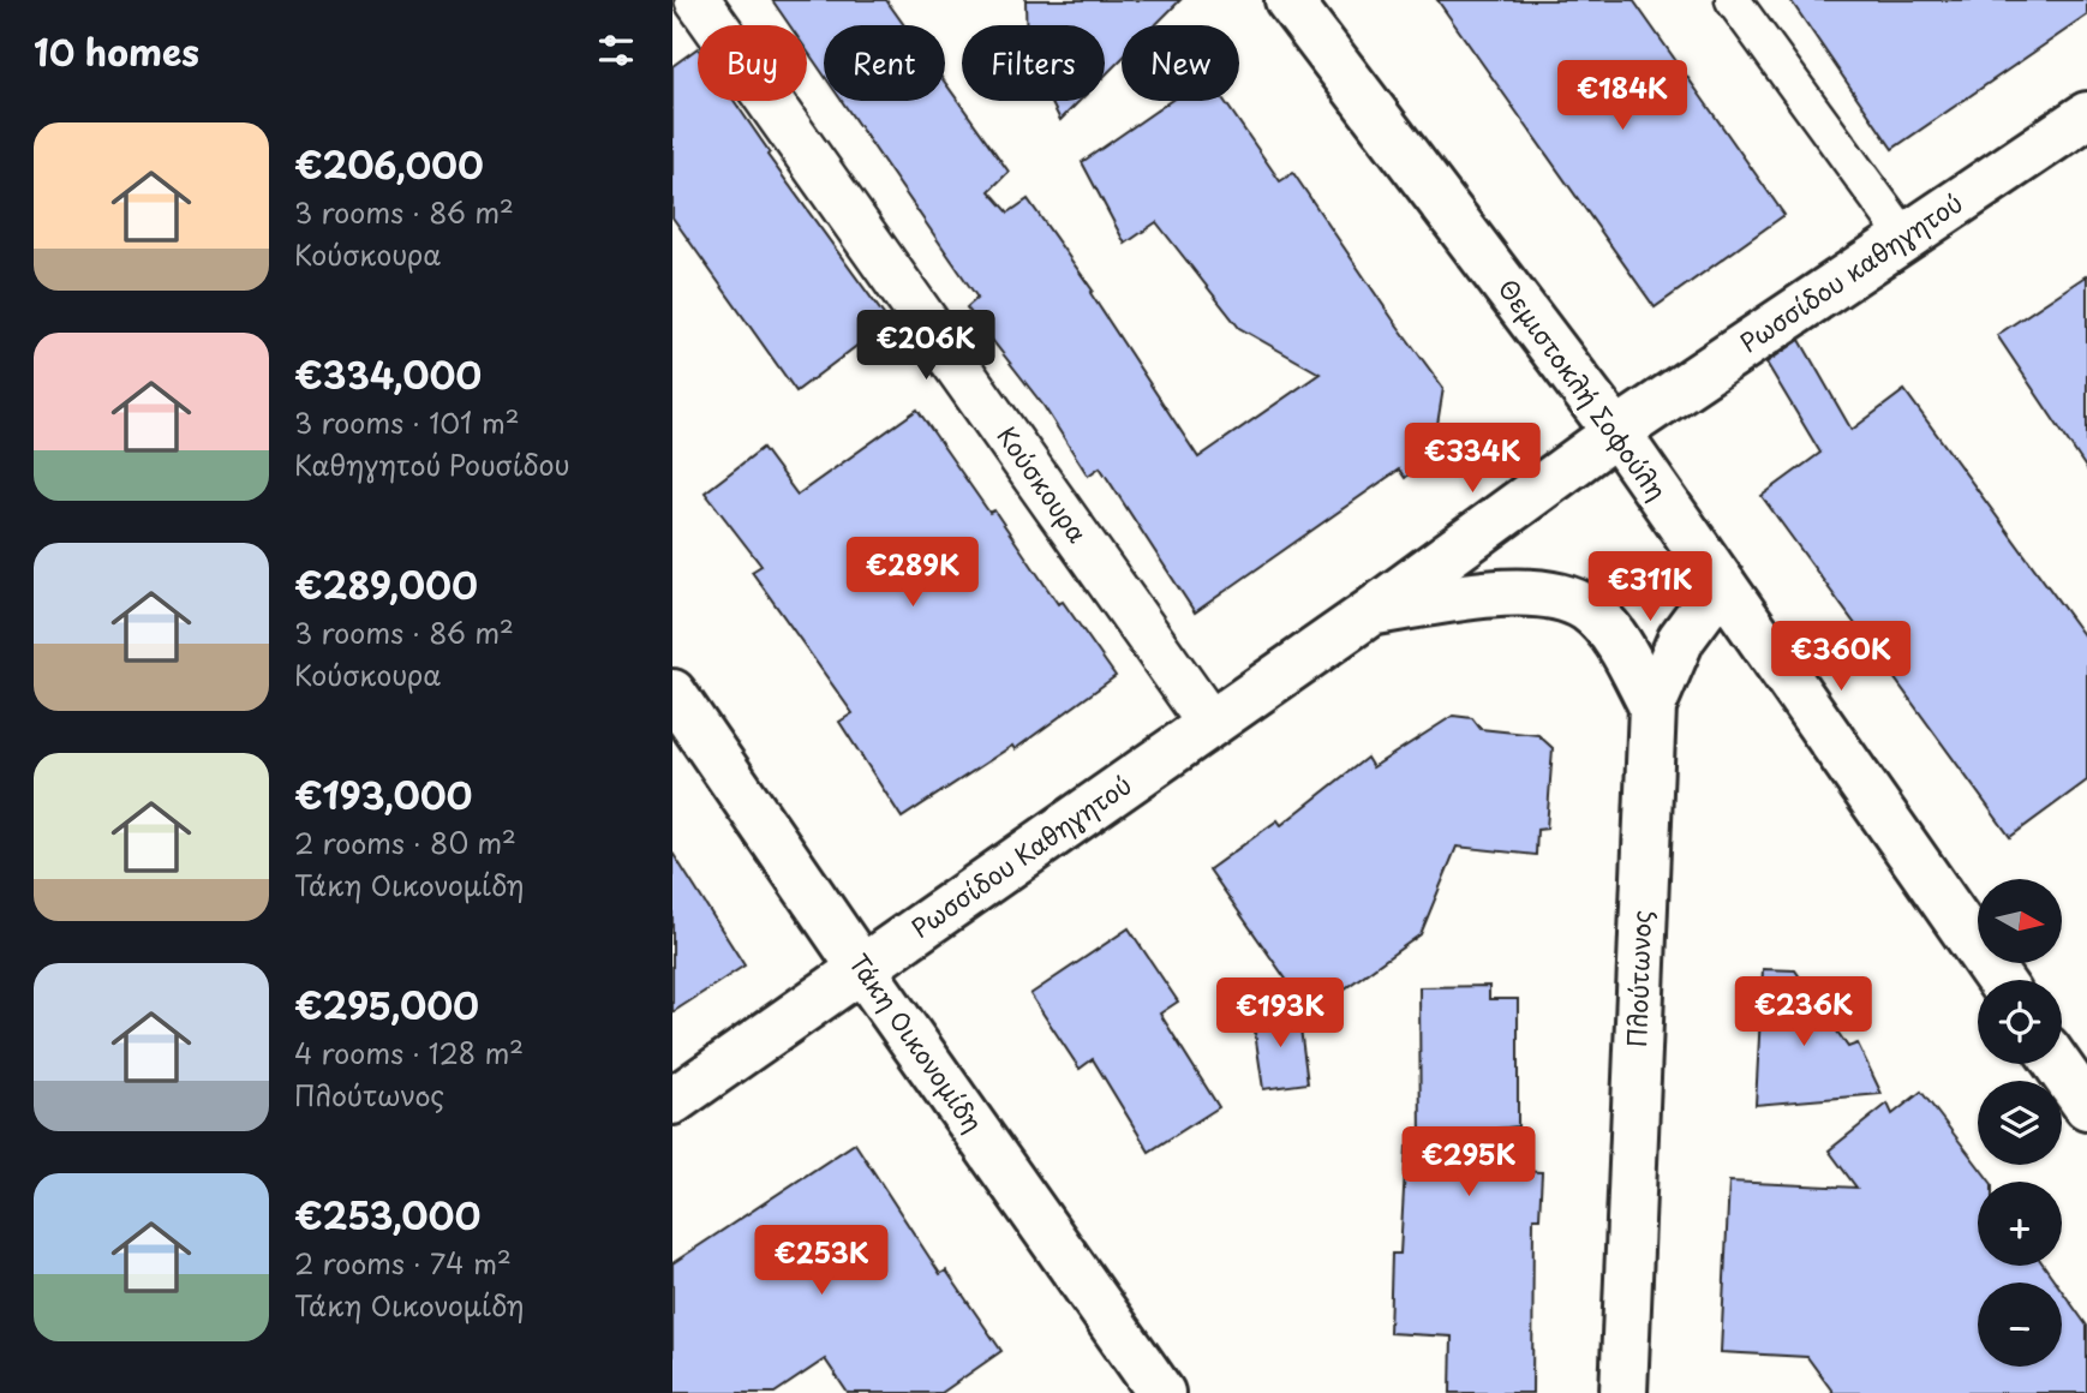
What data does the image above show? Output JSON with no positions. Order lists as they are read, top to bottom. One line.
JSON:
{"streets":{"main road":["Ρωσσίδου καθηγητού","Θεμιστοκλή Σοφούλη","Ρωσσίδου Καθηγητού","Πλούτωνος","Τάκη Οικονομίδη"],"street":["Κούσκουρα"]},"crossings":[["Ρωσσίδου καθηγητού","Θεμιστοκλή Σοφούλη"],["Ρωσσίδου καθηγητού","Ρωσσίδου Καθηγητού"],["Θεμιστοκλή Σοφούλη","Πλούτωνος"],["Κούσκουρα","Ρωσσίδου Καθηγητού"],["Ρωσσίδου Καθηγητού","Τάκη Οικονομίδη"]],"north":"right","page":{"heading":"10 homes","chip":["Buy","Rent","Filters","New"],"price":["€184K","€206K","€334K","€289K","€311K","€360K","€236K","€193K","€295K","€253K"],"list":[{"name":"€206,000","note":"3 rooms · 86 m² · Κούσκουρα"},{"name":"€334,000","note":"3 rooms · 101 m² · Καθηγητού Ρουσίδου"},{"name":"€289,000","note":"3 rooms · 86 m² · Κούσκουρα"},{"name":"€193,000","note":"2 rooms · 80 m² · Τάκη Οικονομίδη"},{"name":"€295,000","note":"4 rooms · 128 m² · Πλούτωνος"},{"name":"€253,000","note":"2 rooms · 74 m² · Τάκη Οικονομίδη"}],"map_buttons":["+","−"]}}
